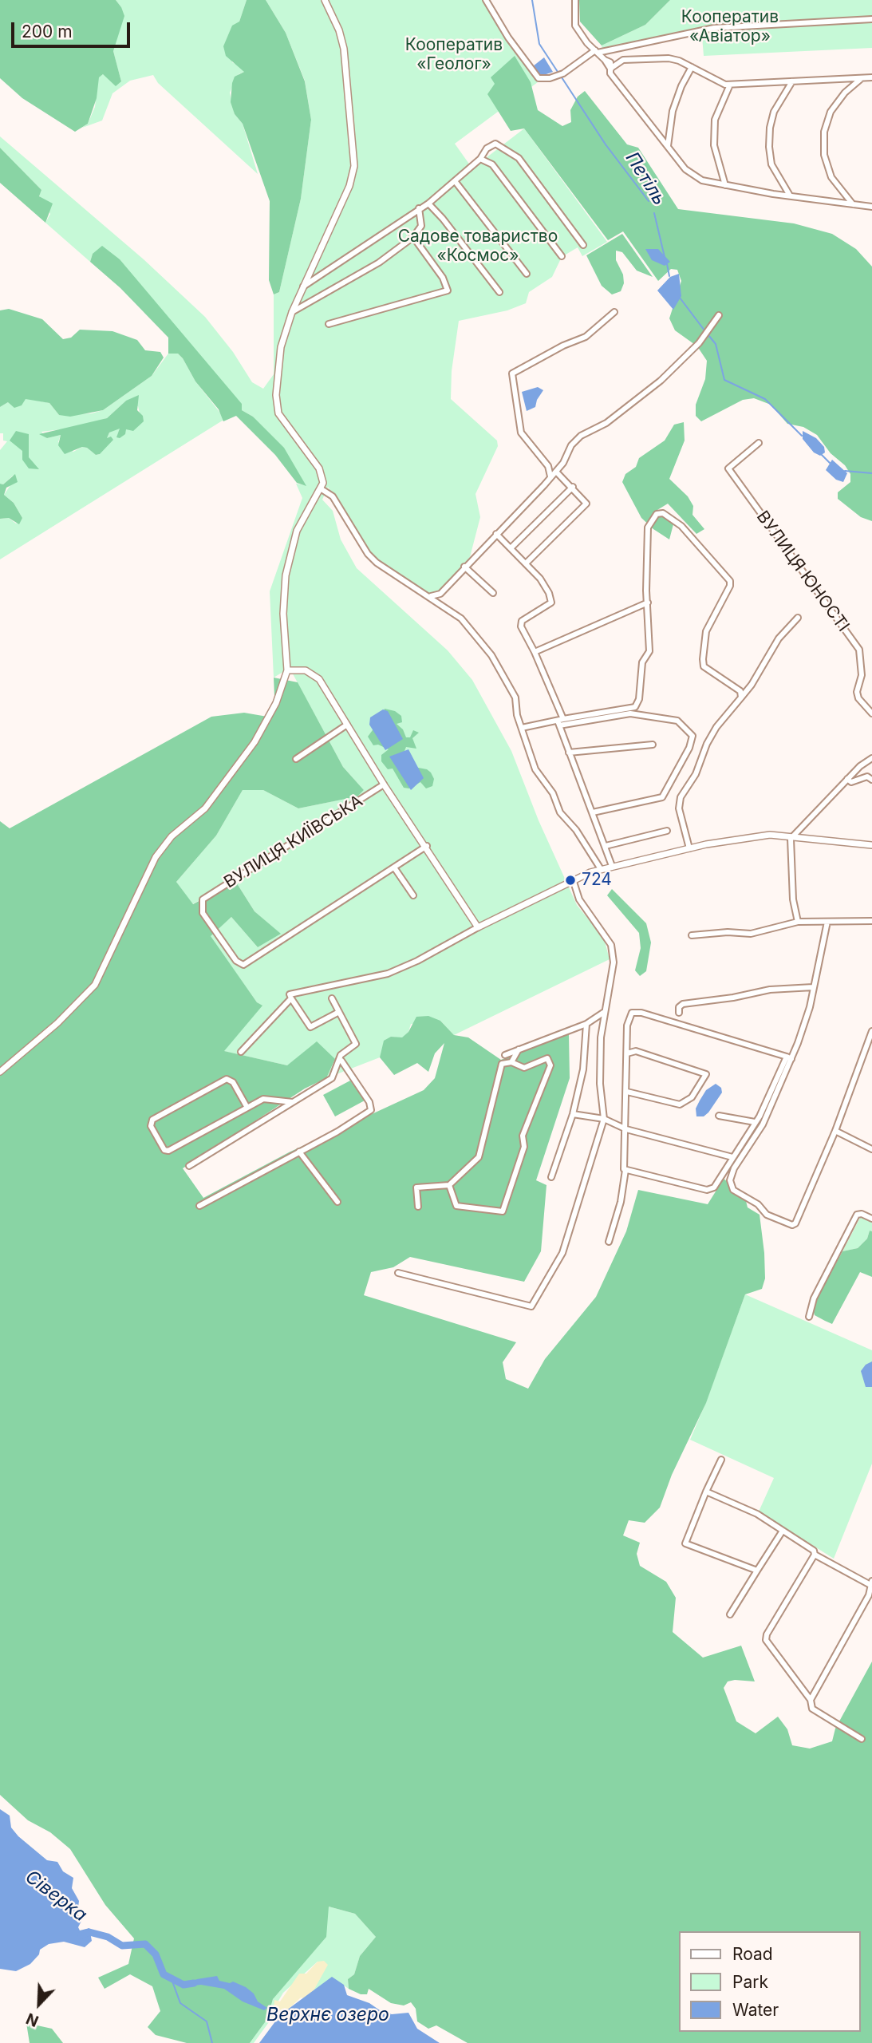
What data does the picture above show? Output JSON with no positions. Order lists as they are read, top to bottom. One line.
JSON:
{"streets":{"street":["ВУЛИЦЯ ЮНОСТІ","ВУЛИЦЯ КИЇВСЬКА"]},"water":["Петіль","Сіверка","Верхнє озеро"],"parks":["Кооператив «Авіатор»","Кооператив «Геолог»","Садове товариство «Космос»"],"places":["724"],"legend":["Road","Park","Water"],"scale_bar":"200 m","north":"bottom left"}
